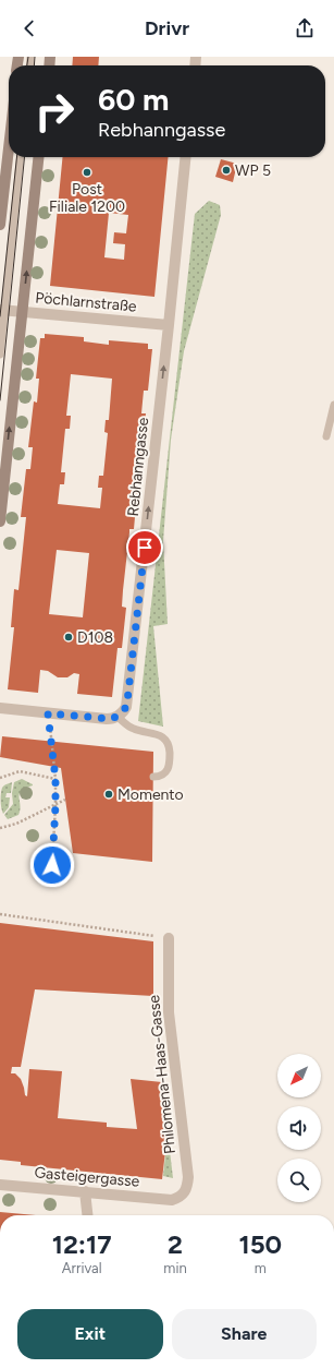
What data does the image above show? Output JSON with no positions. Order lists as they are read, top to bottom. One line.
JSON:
{"streets":{"street":["Pöchlarnstraße","Rebhanngasse","Philomena-Haas-Gasse","Gasteigergasse"]},"crossings":[["Pöchlarnstraße","Rebhanngasse"],["Philomena-Haas-Gasse","Gasteigergasse"]],"one_way":["Rebhanngasse"],"places":["WP 5","Post Filiale 1200","D108","Momento"],"north":"bottom left","page":{"header":"Drivr","turn":["60 m","Rebhanngasse"],"eta":["12:17","Arrival","2","min","150","m"],"buttons":["Exit","Share"]}}
